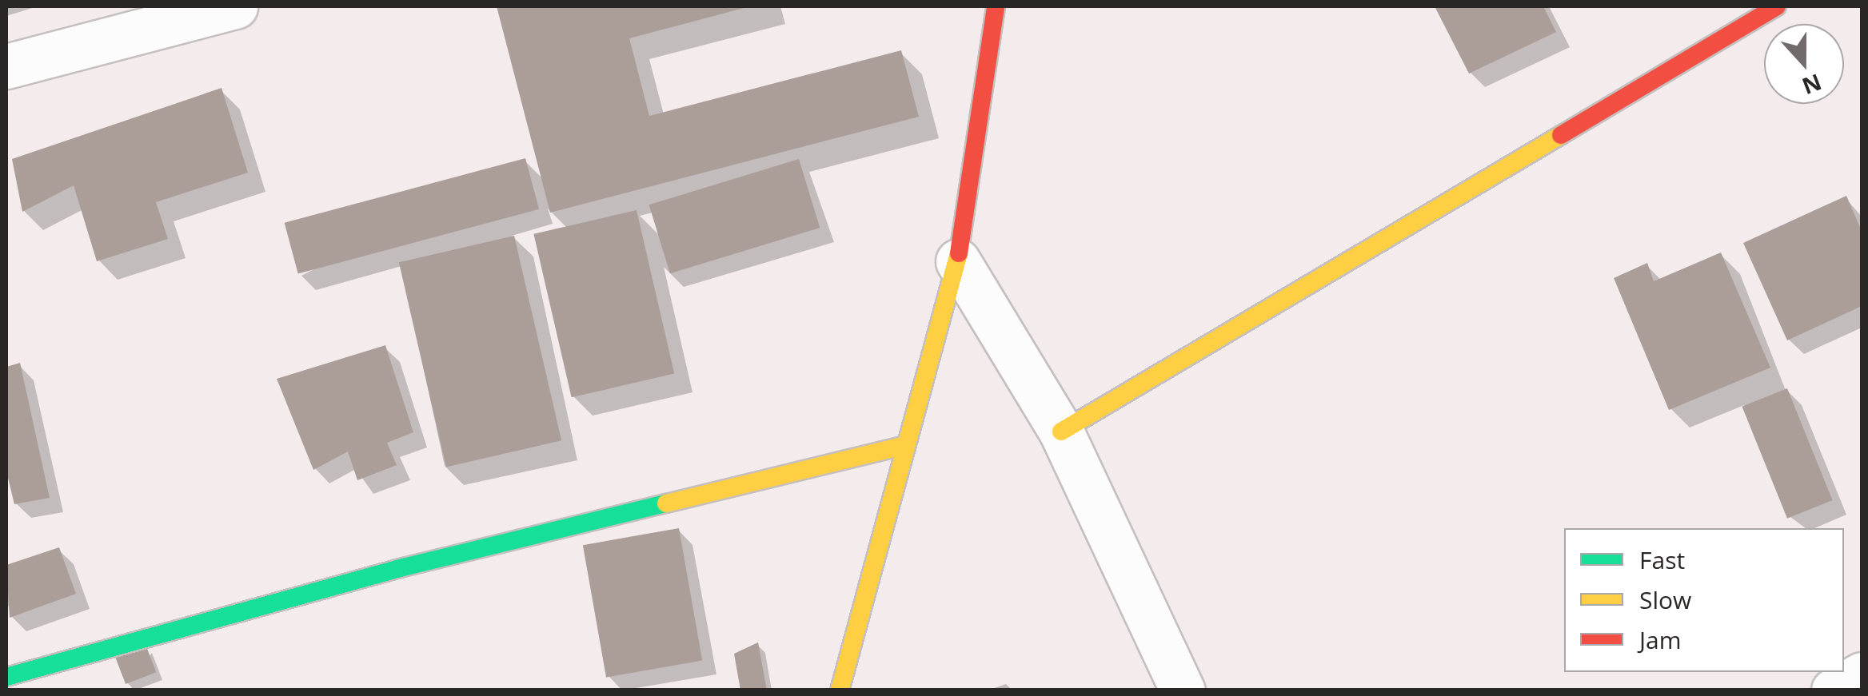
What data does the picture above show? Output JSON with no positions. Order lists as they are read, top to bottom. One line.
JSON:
{"legend":["Fast","Slow","Jam"],"north":"bottom"}
